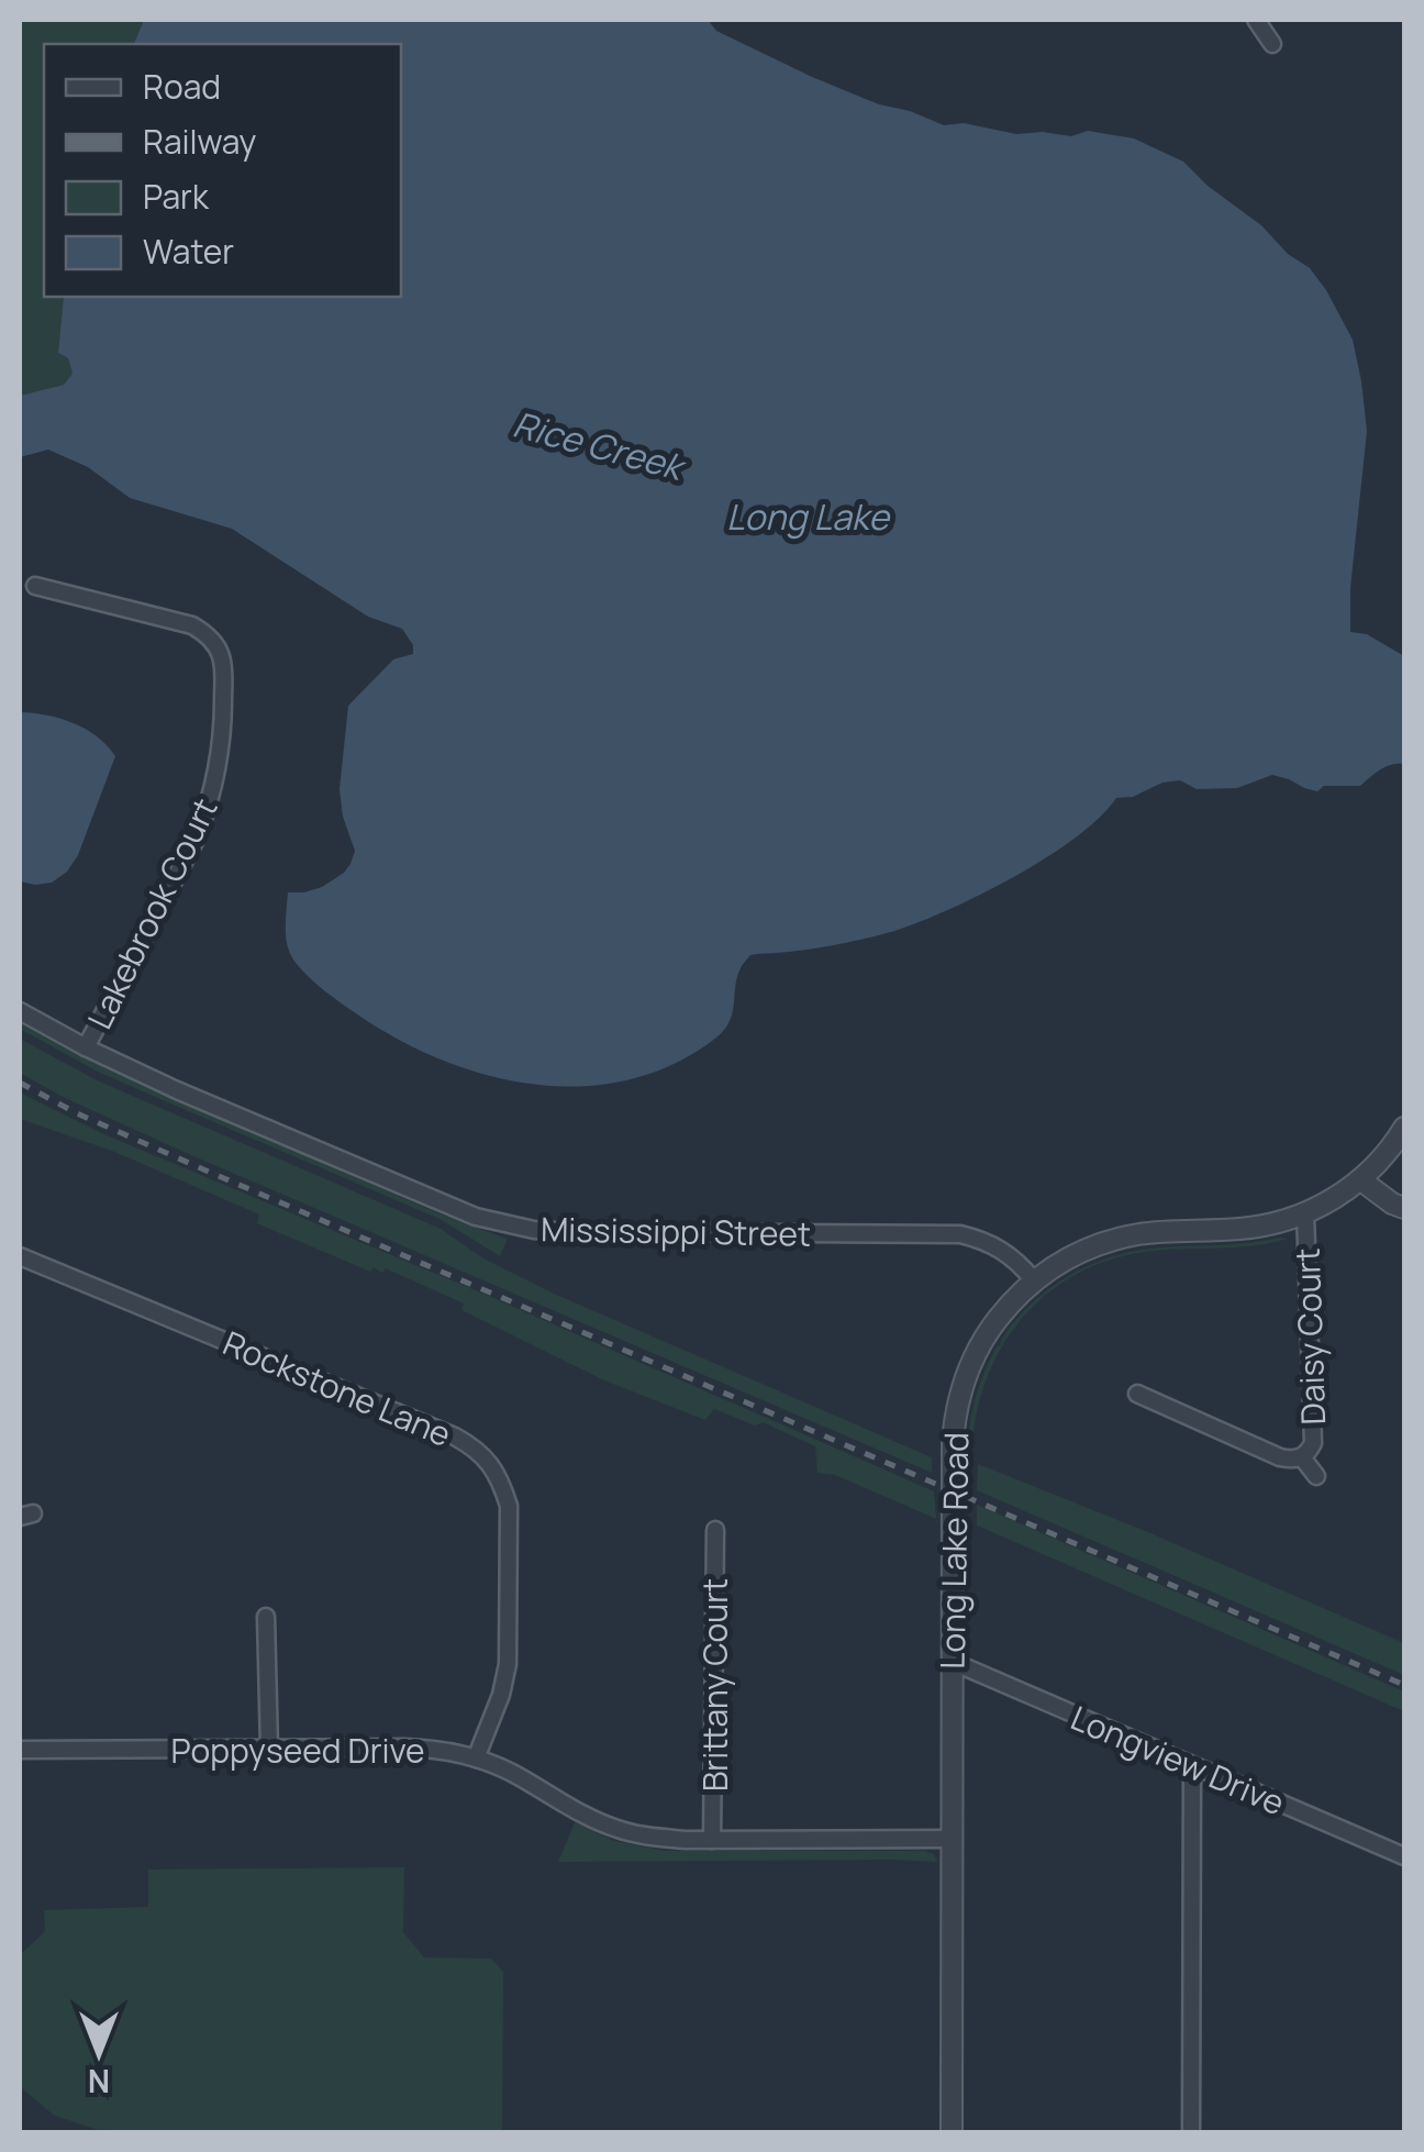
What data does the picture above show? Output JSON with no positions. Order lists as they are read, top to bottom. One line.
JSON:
{"streets":{"street":["Lakebrook Court","Mississippi Street","Daisy Court","Rockstone Lane","Long Lake Road","Brittany Court","Poppyseed Drive","Longview Drive"]},"crossings":[["Lakebrook Court","Mississippi Street"],["Mississippi Street","Long Lake Road"],["Daisy Court","Long Lake Road"],["Rockstone Lane","Poppyseed Drive"],["Long Lake Road","Poppyseed Drive"],["Long Lake Road","Longview Drive"],["Brittany Court","Poppyseed Drive"]],"water":["Rice Creek","Long Lake"],"legend":["Road","Railway","Park","Water"],"north":"bottom"}
